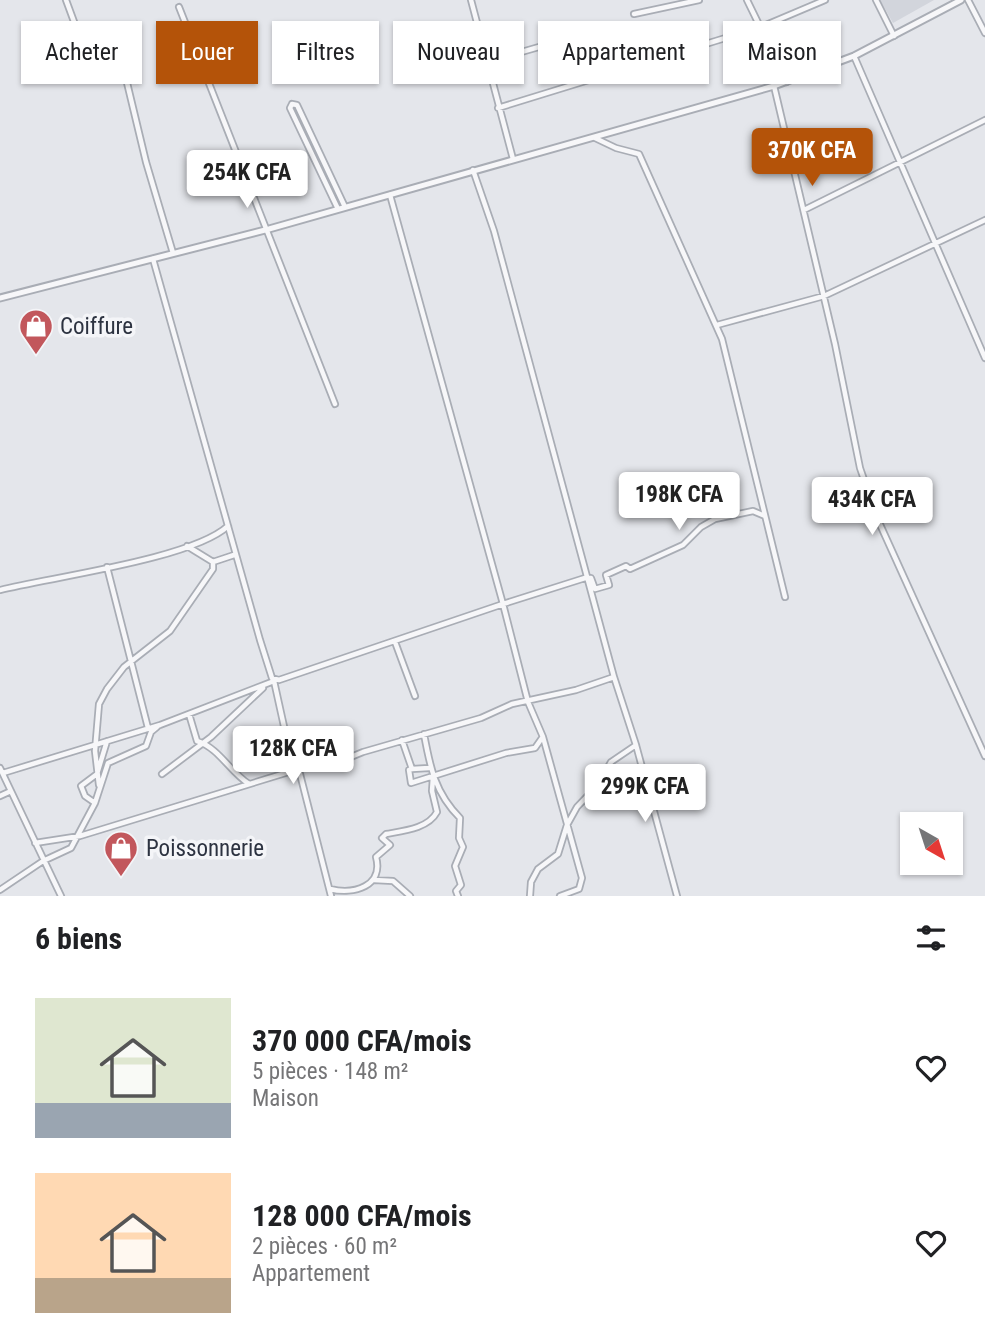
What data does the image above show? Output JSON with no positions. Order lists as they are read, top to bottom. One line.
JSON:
{"places":{"shop":["Coiffure","Poissonnerie"]},"north":"bottom right","page":{"chip":["Acheter","Louer","Filtres","Nouveau","Appartement","Maison"],"price":["370K CFA","254K CFA","198K CFA","434K CFA","128K CFA","299K CFA"],"heading":"6 biens","list":[{"name":"370 000 CFA/mois","note":"5 pièces · 148 m² · Maison"},{"name":"128 000 CFA/mois","note":"2 pièces · 60 m² · Appartement"}]}}
